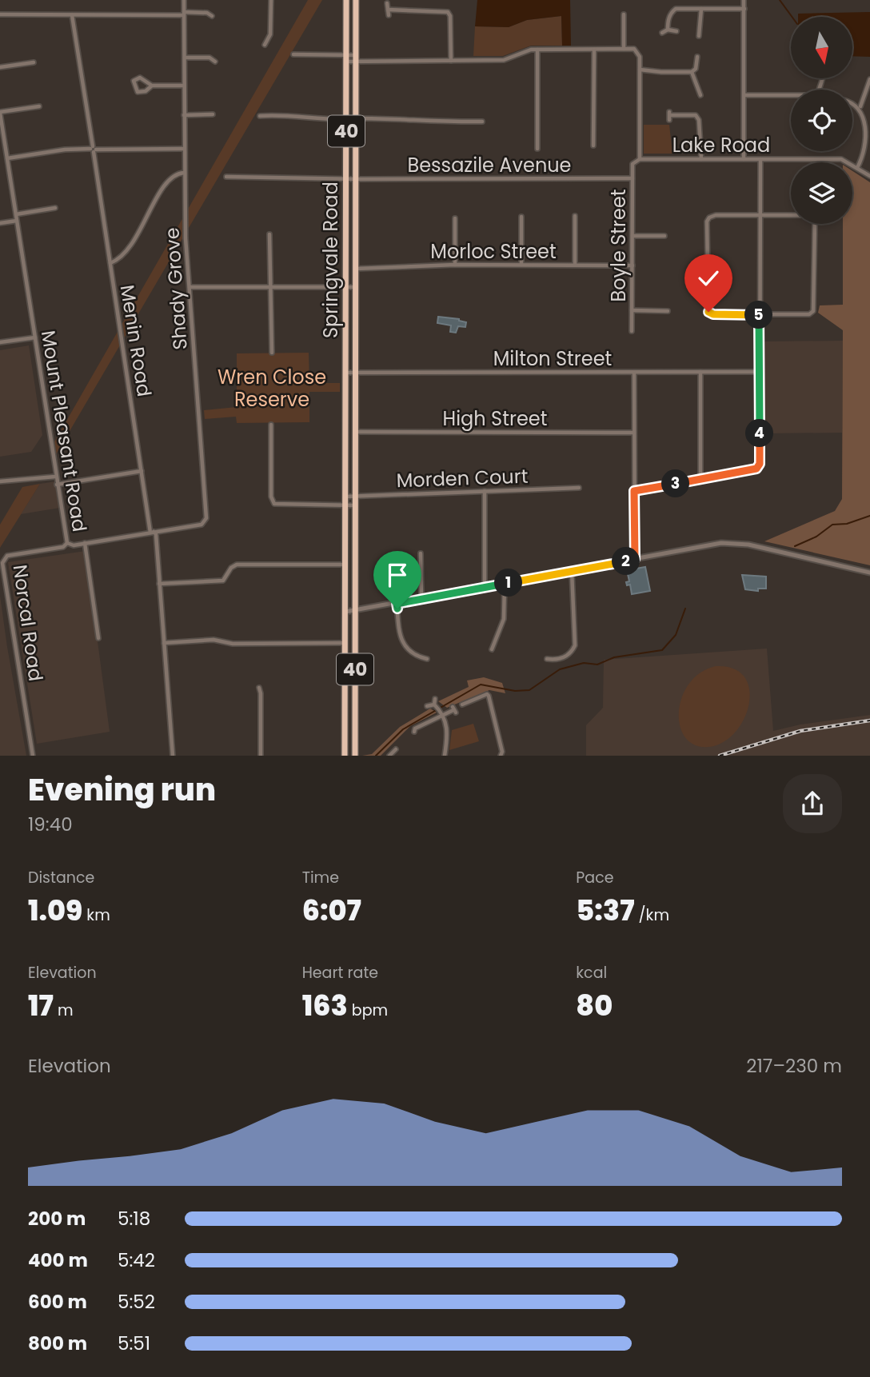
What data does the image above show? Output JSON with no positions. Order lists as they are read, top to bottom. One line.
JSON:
{"streets":{"highway":["40","Springvale Road"],"street":["Lake Road","Bessazile Avenue","Boyle Street","Morloc Street","Shady Grove","Menin Road","Milton Street","High Street","Mount Pleasant Road","Morden Court","Norcal Road"]},"crossings":[["Lake Road","Boyle Street"],["Bessazile Avenue","Boyle Street"],["Bessazile Avenue","Springvale Road"],["Boyle Street","Morloc Street"],["Morloc Street","Springvale Road"],["Springvale Road","Milton Street"],["Springvale Road","High Street"],["Springvale Road","Morden Court"],["Shady Grove","Menin Road"],["Shady Grove","Mount Pleasant Road"],["Menin Road","Mount Pleasant Road"],["Mount Pleasant Road","Norcal Road"]],"parks":["Wren Close Reserve"],"north":"bottom","page":{"pins":["5","4","3","2","1"],"heading":["Evening run","19:40"],"stats":[["Distance","1.09 km"],["Time","6:07"],["Pace","5:37 /km"],["Elevation","17 m"],["Heart rate","163 bpm"],["kcal","80"]],"chart":["Elevation","217–230 m"],"list":[{"name":"200 m","note":"5:18"},{"name":"400 m","note":"5:42"},{"name":"600 m","note":"5:52"},{"name":"800 m","note":"5:51"}]}}
